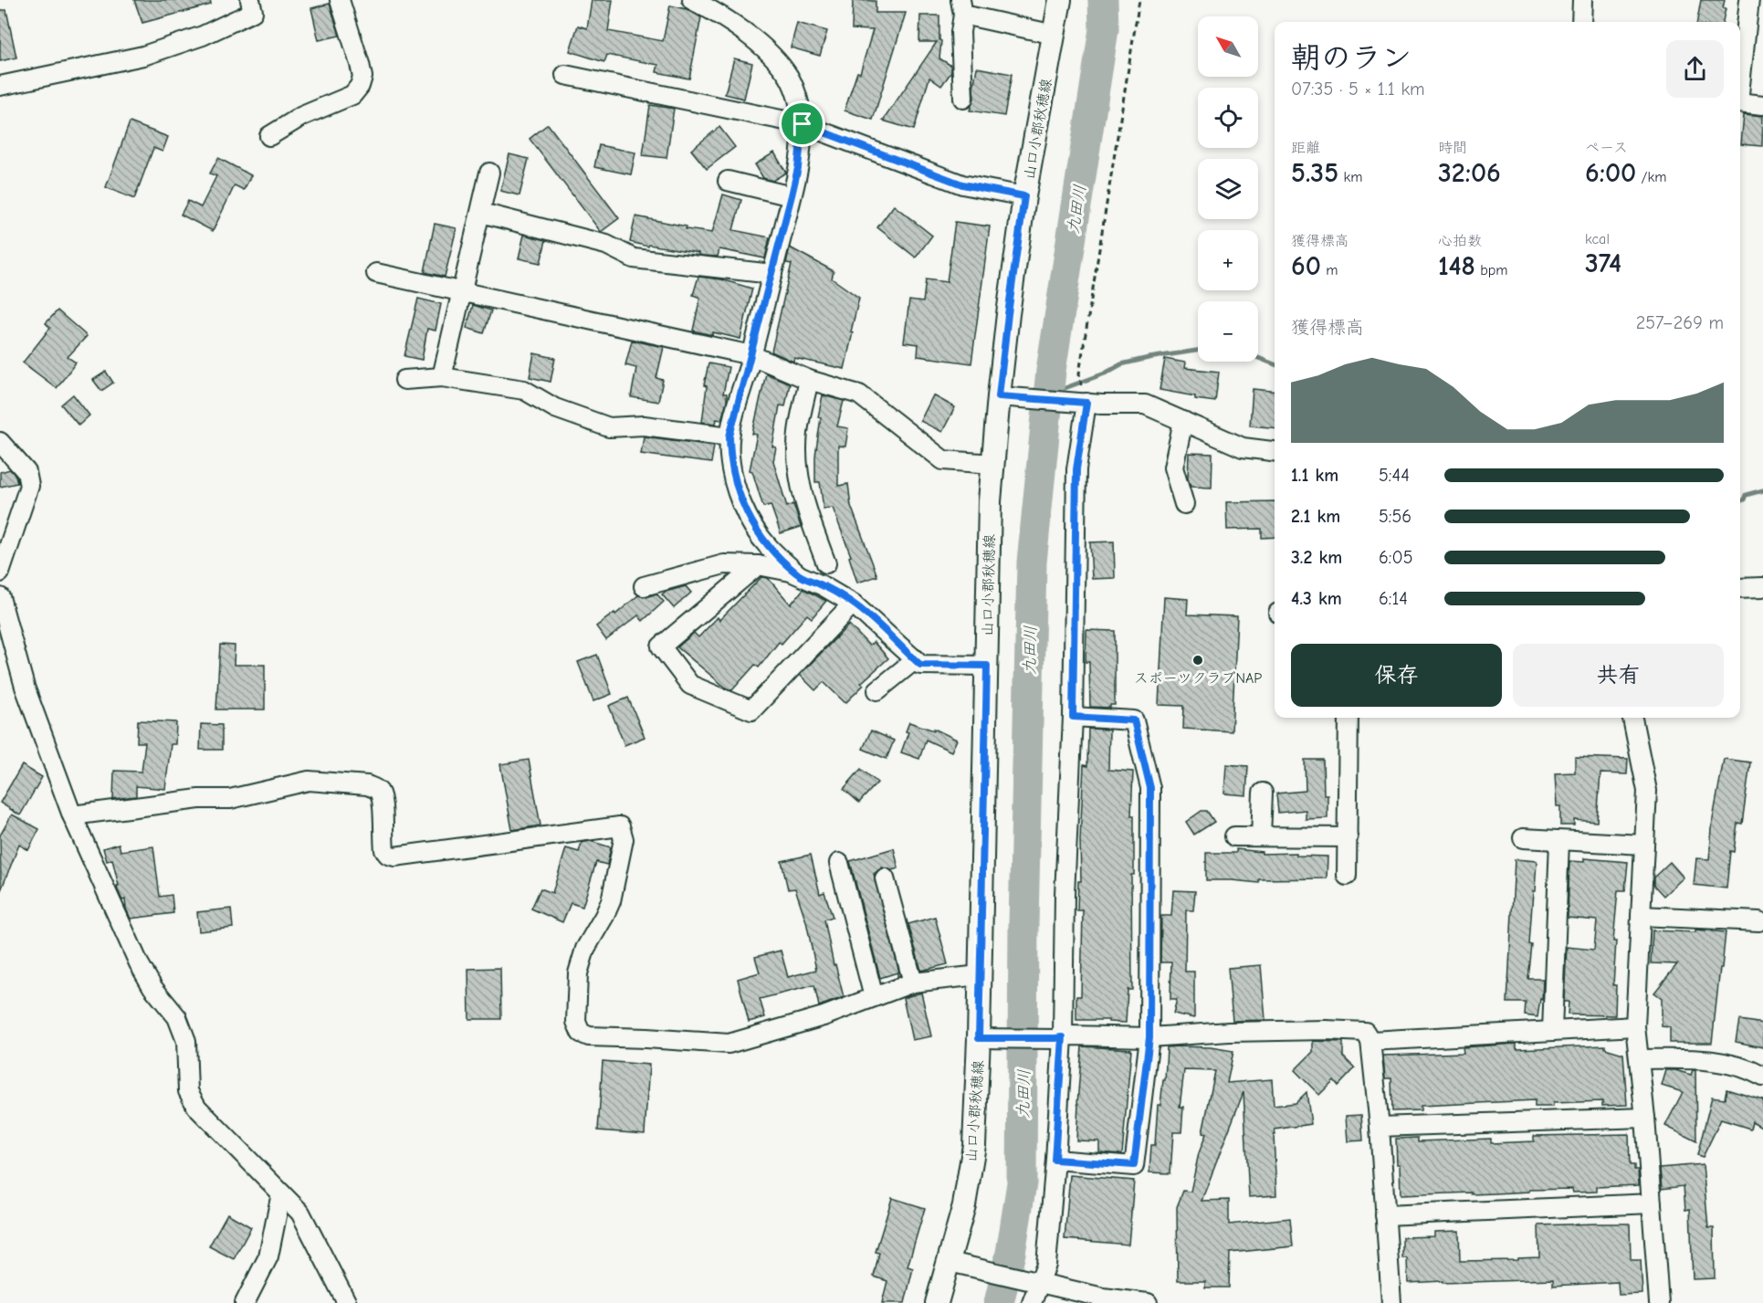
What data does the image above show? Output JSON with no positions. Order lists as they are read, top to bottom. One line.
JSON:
{"streets":{"main road":["山口小郡秋穂線"]},"water":["九田川"],"places":["スポーツクラブNAP"],"north":"top left","page":{"map_buttons":["+","−"],"heading":["朝のラン","07:35 · 5 × 1.1 km"],"stats":[["距離","5.35 km"],["時間","32:06"],["ペース","6:00 /km"],["獲得標高","60 m"],["心拍数","148 bpm"],["kcal","374"]],"chart":["獲得標高","257–269 m"],"list":[{"name":"1.1 km","note":"5:44"},{"name":"2.1 km","note":"5:56"},{"name":"3.2 km","note":"6:05"},{"name":"4.3 km","note":"6:14"}],"buttons":["保存","共有"]}}
